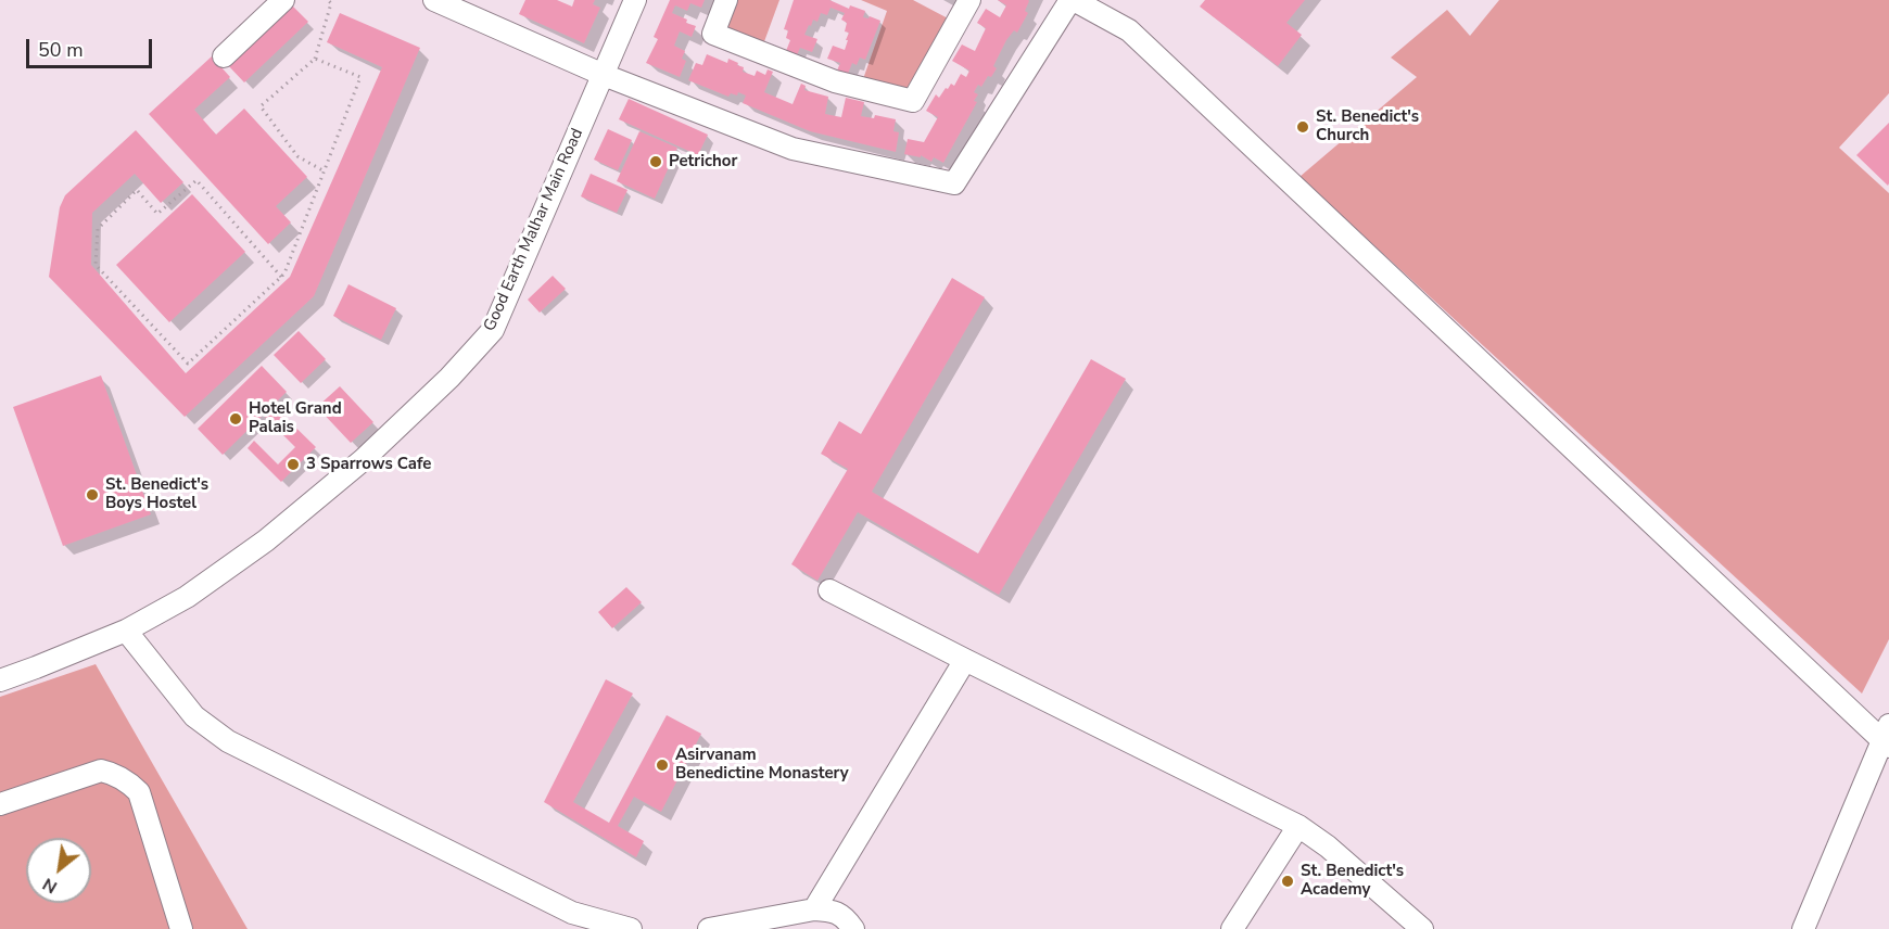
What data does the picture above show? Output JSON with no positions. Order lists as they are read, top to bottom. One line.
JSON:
{"streets":{"street":["Good Earth Malhar Main Road"]},"places":["St. Benedict's Church","Petrichor","Hotel Grand Palais","3 Sparrows Cafe","St. Benedict's Boys Hostel","Asirvanam Benedictine Monastery","St. Benedict's Academy"],"scale_bar":"50 m","north":"bottom left"}
